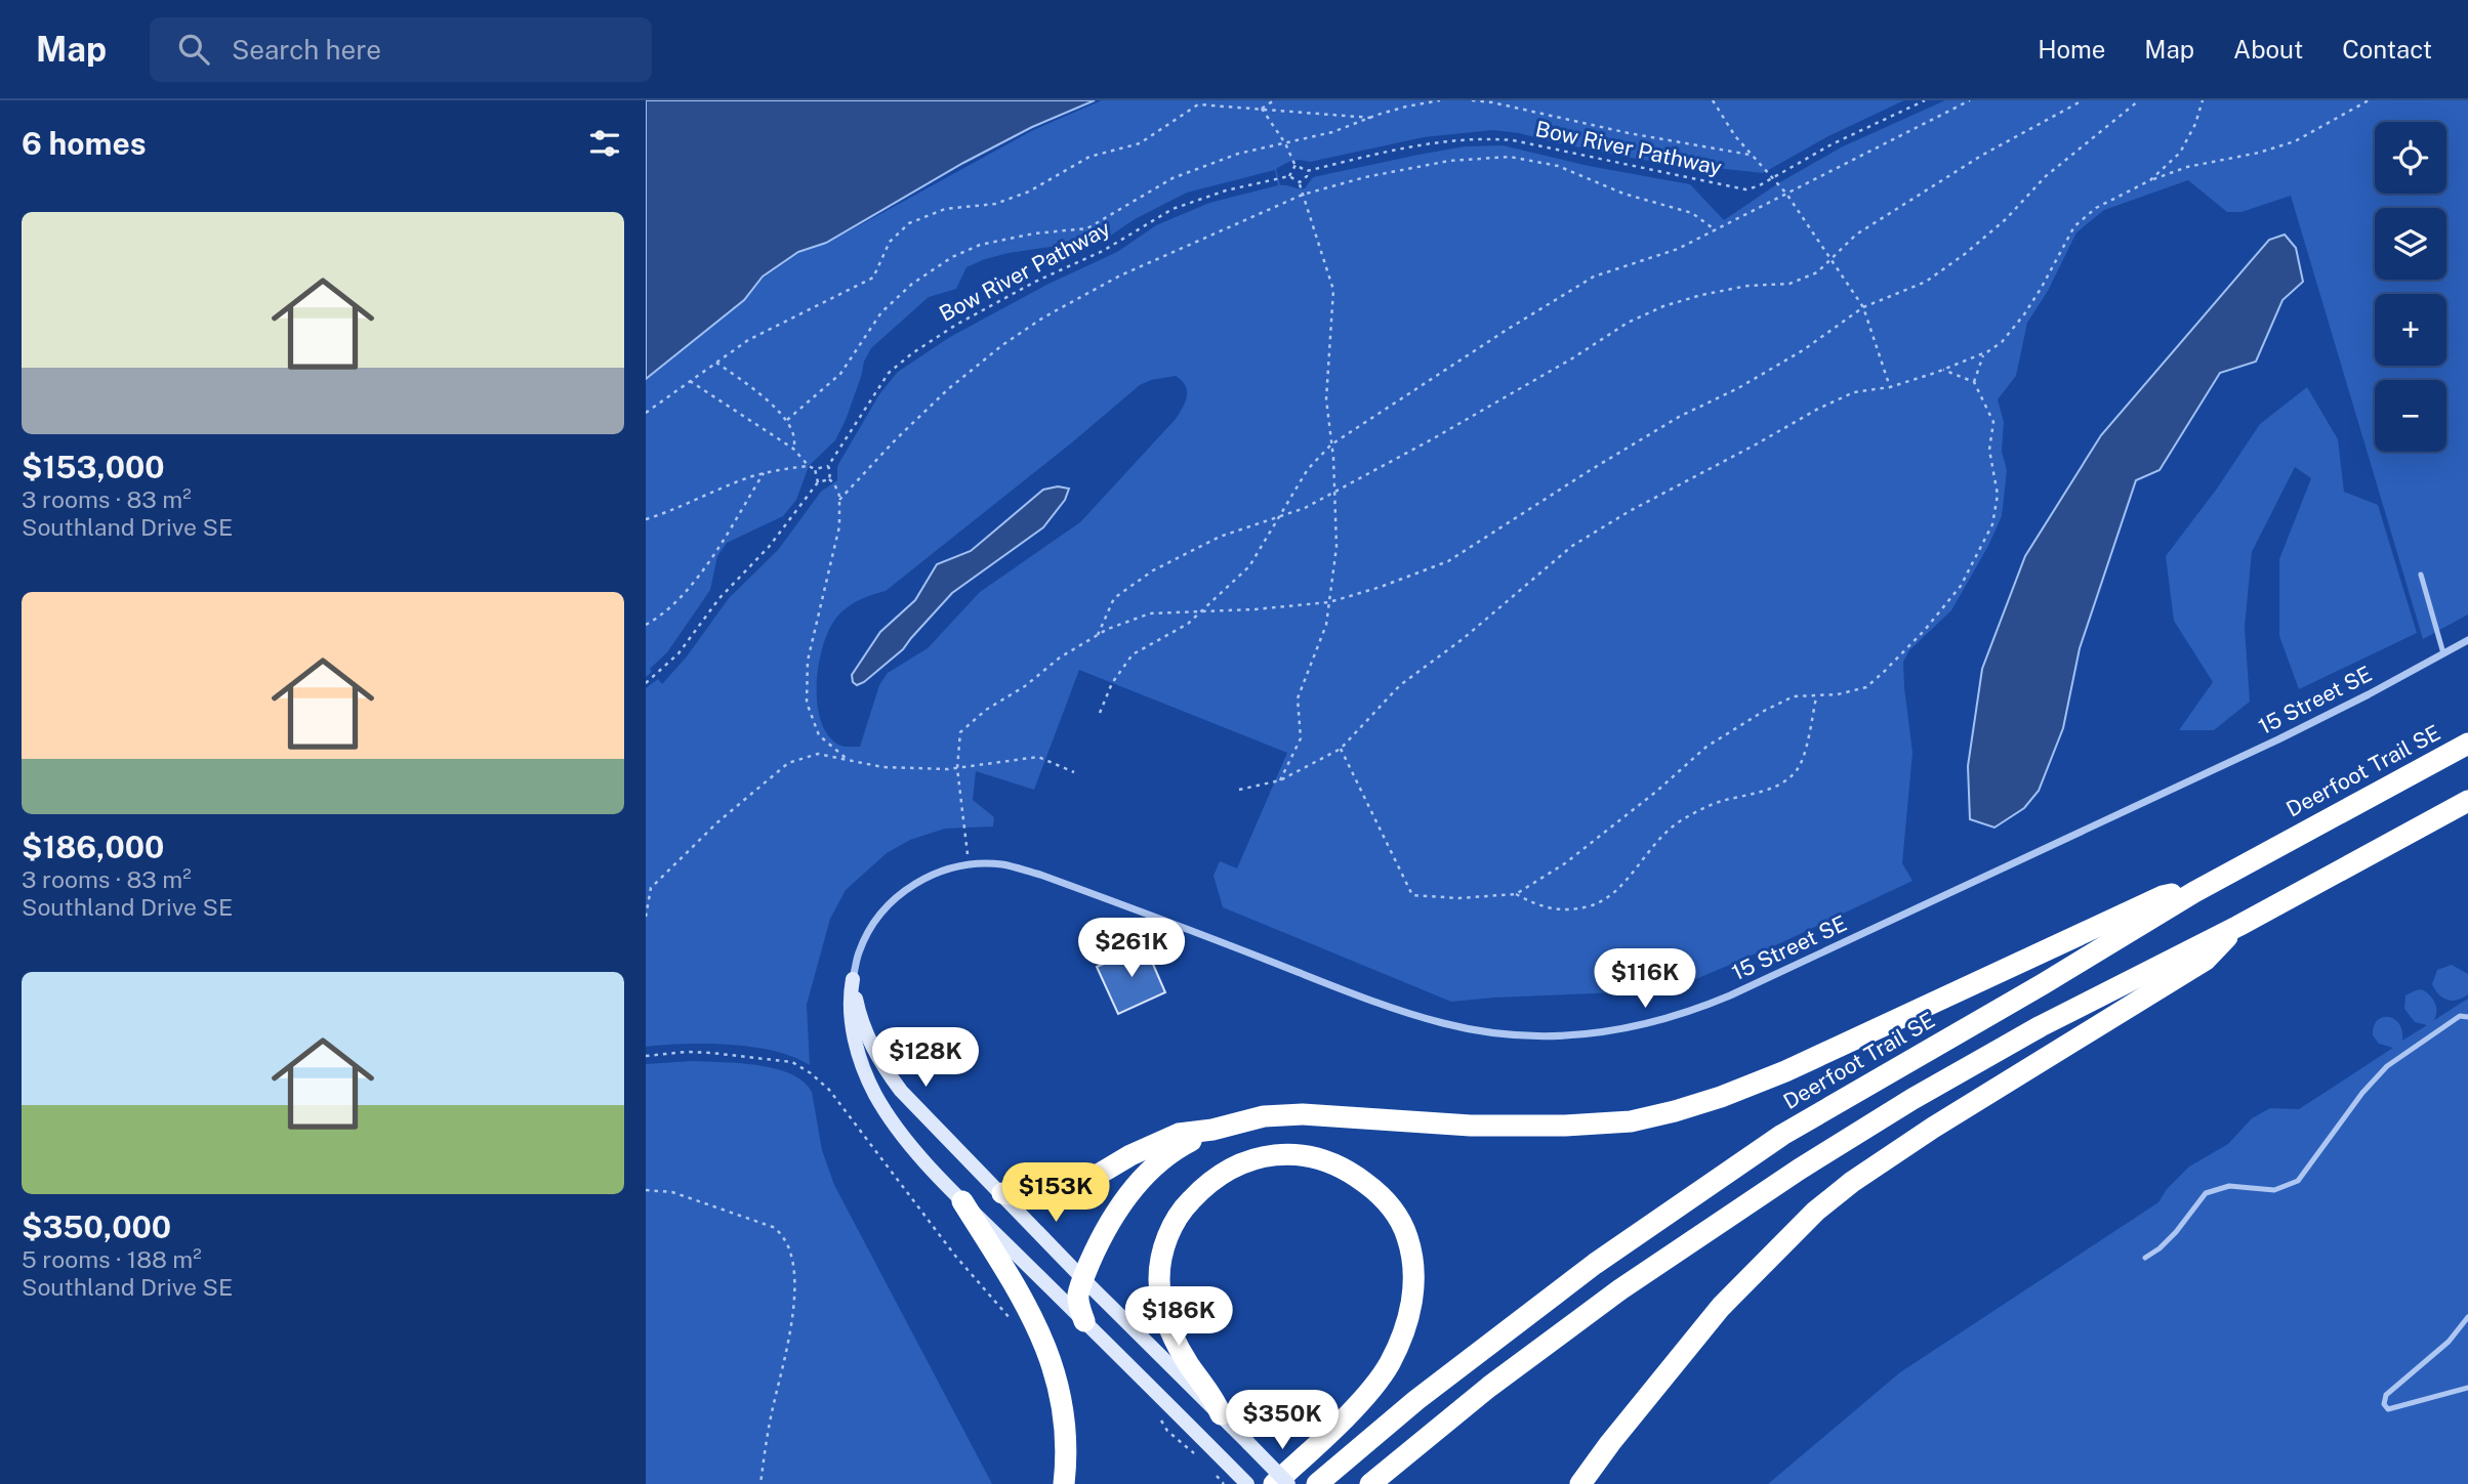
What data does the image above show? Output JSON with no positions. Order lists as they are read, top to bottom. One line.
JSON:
{"streets":{"highway":["Deerfoot Trail SE"],"street":["15 Street SE"],"path":["Bow River Pathway"]},"page":{"header":"Map","search":"Search here","nav":["Home","Map","About","Contact"],"heading":"6 homes","map_buttons":["+","−"],"list":[{"name":"$153,000","note":"3 rooms · 83 m² · Southland Drive SE"},{"name":"$186,000","note":"3 rooms · 83 m² · Southland Drive SE"},{"name":"$350,000","note":"5 rooms · 188 m² · Southland Drive SE"}],"price":["$261K","$116K","$128K","$153K","$186K","$350K"]}}
